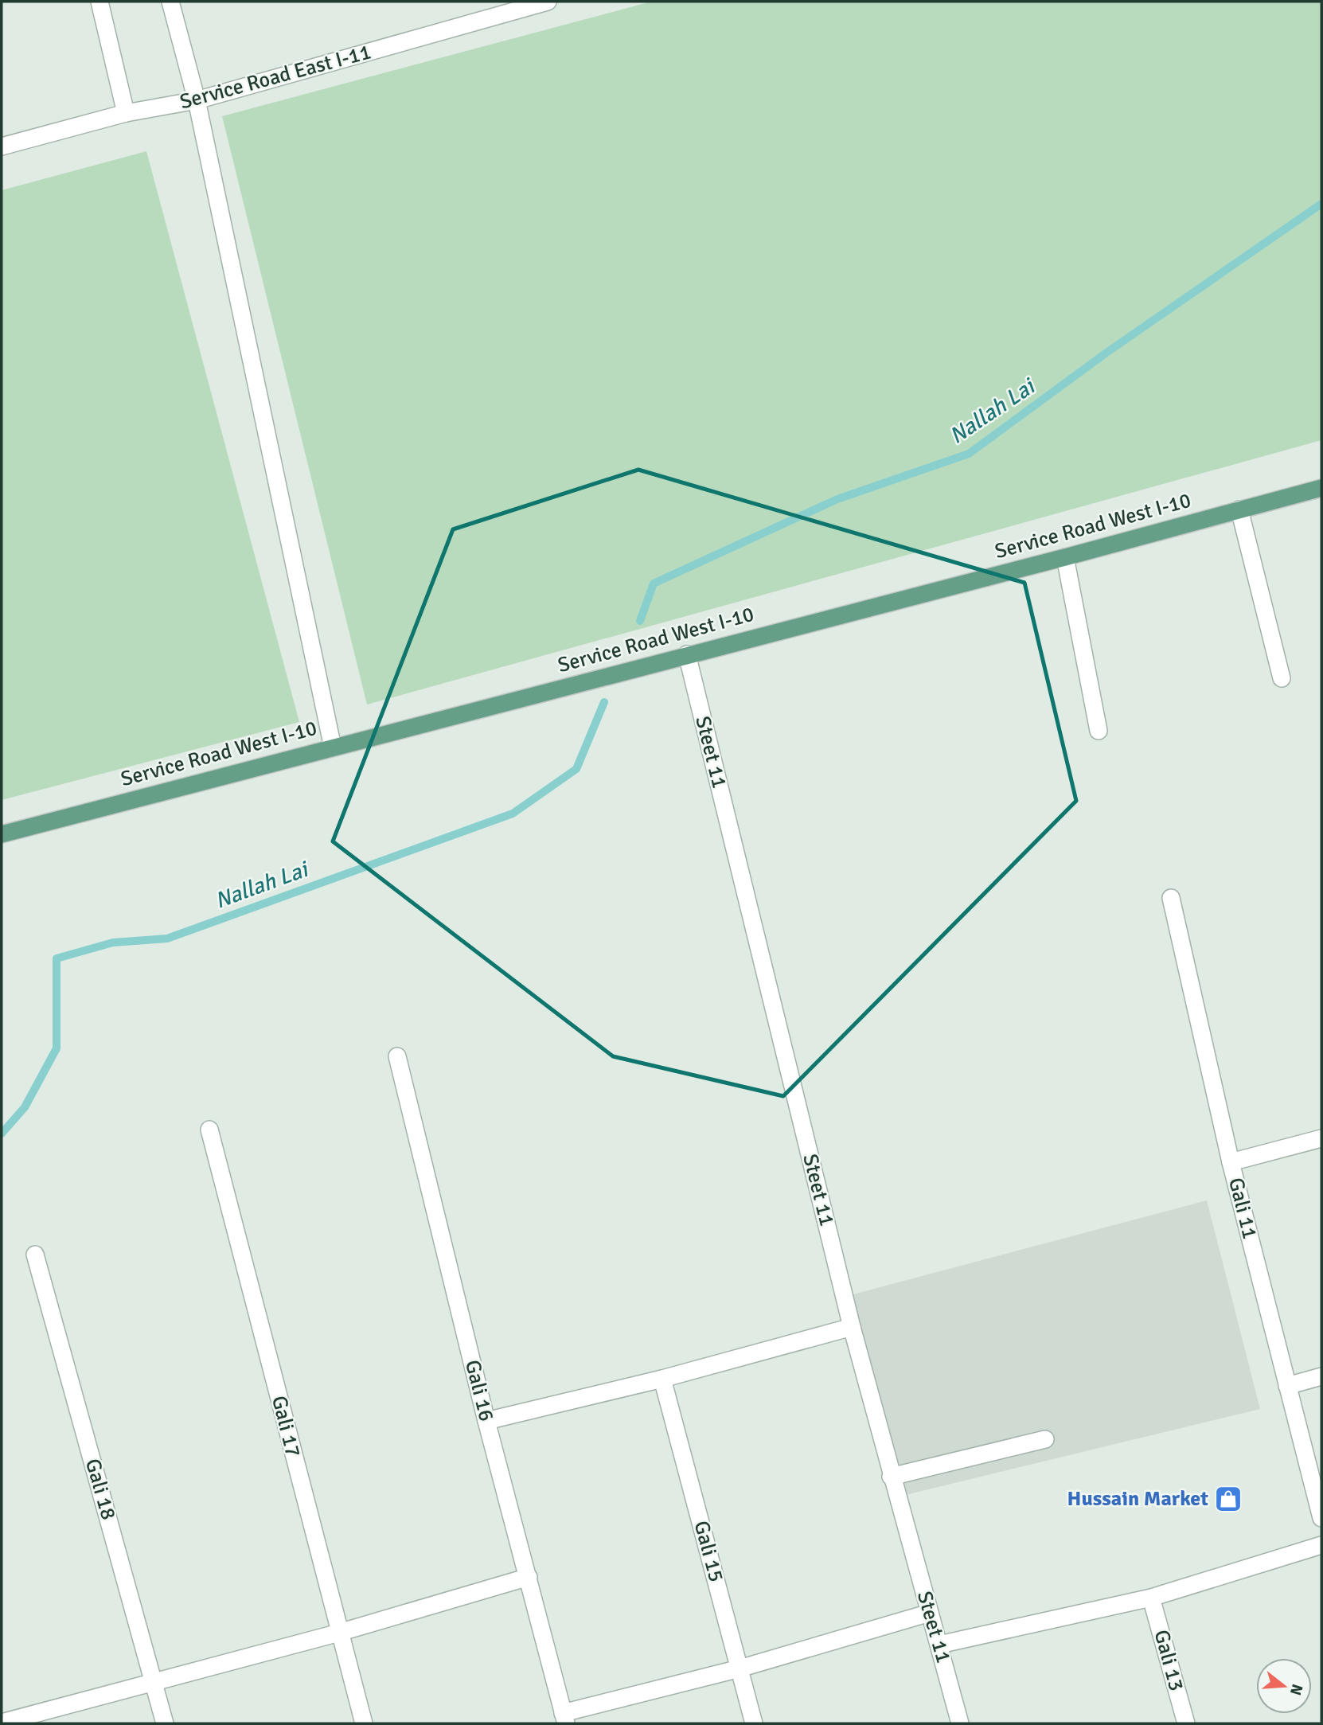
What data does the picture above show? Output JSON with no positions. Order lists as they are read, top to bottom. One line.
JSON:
{"streets":{"main road":["Service Road West I-10"],"street":["Service Road East I-11","Steet 11","Gali 11","Gali 16","Gali 17","Gali 18","Gali 15","Gali 13"]},"crossings":[["Service Road West I-10","Steet 11"]],"water":["Nallah Lai"],"places":{"shop":["Hussain Market"]},"north":"right"}
